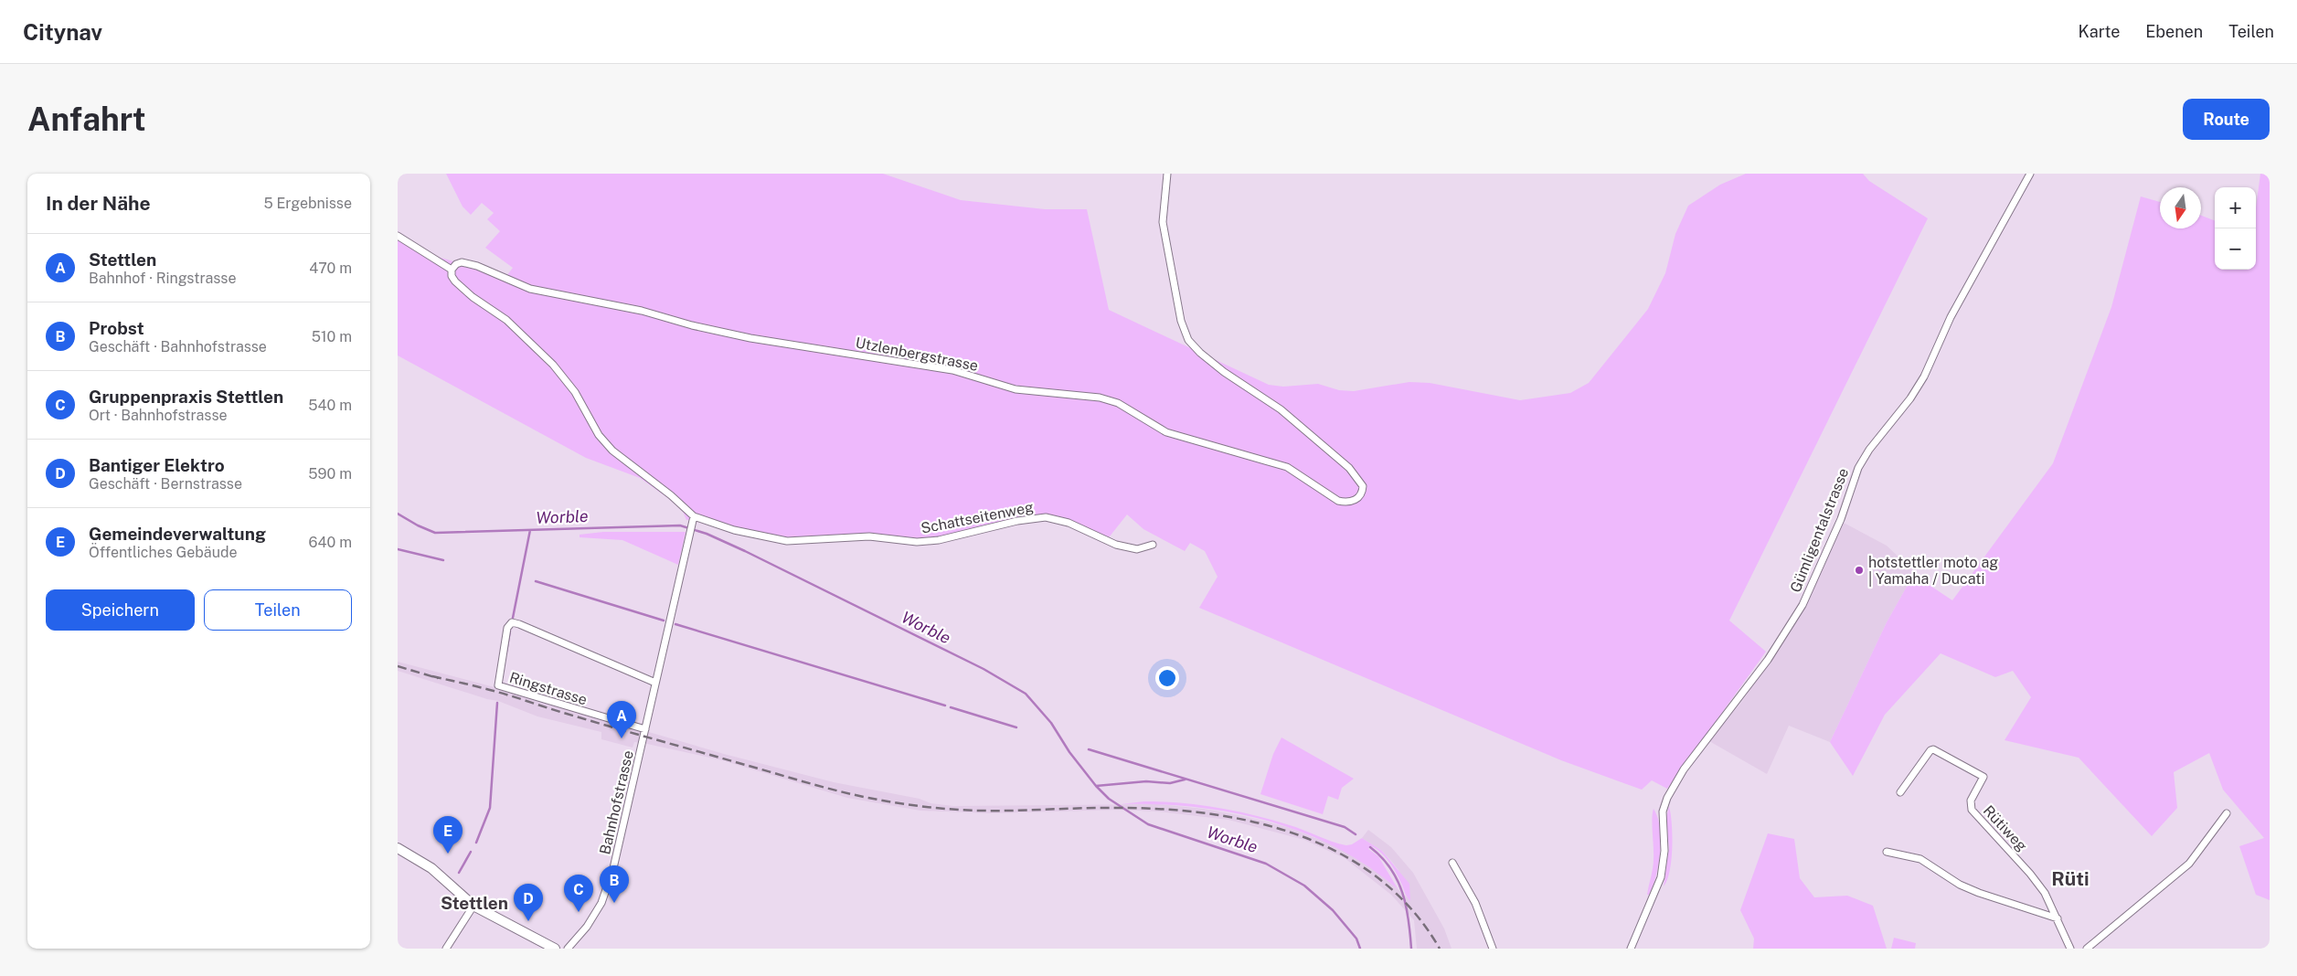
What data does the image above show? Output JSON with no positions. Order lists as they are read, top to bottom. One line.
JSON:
{"streets":{"street":["Utzlenbergstrasse","Schattseitenweg","Gümligentalstrasse","Ringstrasse","Bahnhofstrasse","Rütiweg"]},"crossings":[["Schattseitenweg","Bahnhofstrasse"],["Ringstrasse","Bahnhofstrasse"]],"districts":["Rüti","Stettlen"],"water":["Worble"],"places":["hotstettler moto ag | Yamaha / Ducati"],"north":"bottom","page":{"header":"Citynav","nav":["Karte","Ebenen","Teilen"],"buttons":["Route",["Speichern","Teilen"]],"title":"Anfahrt","heading":["In der Nähe","5 Ergebnisse"],"map_buttons":["+","−"],"list":[{"mark":"A","name":"Stettlen","note":"Bahnhof · Ringstrasse","value":"470 m"},{"mark":"B","name":"Probst","note":"Geschäft · Bahnhofstrasse","value":"510 m"},{"mark":"C","name":"Gruppenpraxis Stettlen","note":"Ort · Bahnhofstrasse","value":"540 m"},{"mark":"D","name":"Bantiger Elektro","note":"Geschäft · Bernstrasse","value":"590 m"},{"mark":"E","name":"Gemeindeverwaltung","note":"Öffentliches Gebäude","value":"640 m"}],"pins":["A","E","B","C","D"]}}
